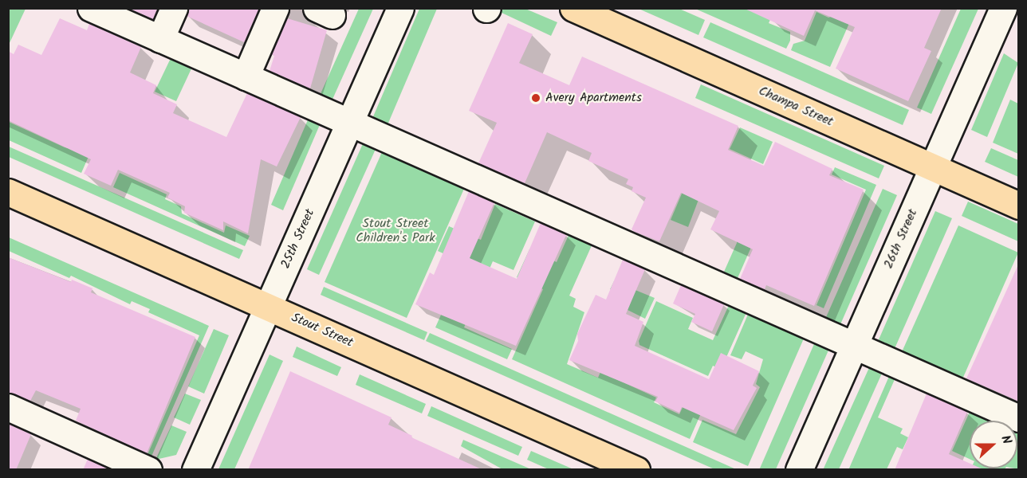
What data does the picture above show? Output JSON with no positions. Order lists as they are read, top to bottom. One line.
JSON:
{"streets":{"main road":["Champa Street","Stout Street"],"street":["25th Street","26th Street"]},"crossings":[["Champa Street","26th Street"],["25th Street","Stout Street"]],"parks":["Stout Street Children's Park"],"places":["Avery Apartments"],"north":"right"}
